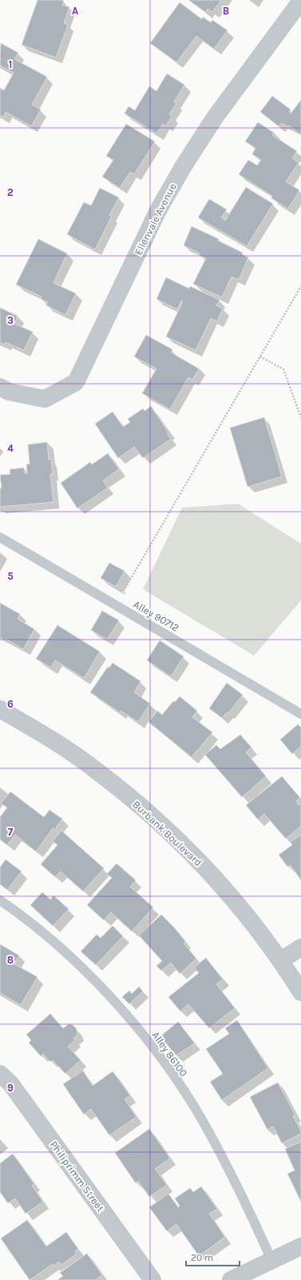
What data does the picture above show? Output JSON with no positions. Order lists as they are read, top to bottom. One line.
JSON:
{"streets":{"street":["Ellenvale Avenue","Burbank Boulevard","Philiprimm Street"],"lane":["Alley 90712","Alley 86100"]},"scale_bar":"20 m","grid":{"columns":["A","B"],"rows":["1","2","3","4","5","6","7","8","9"]}}
